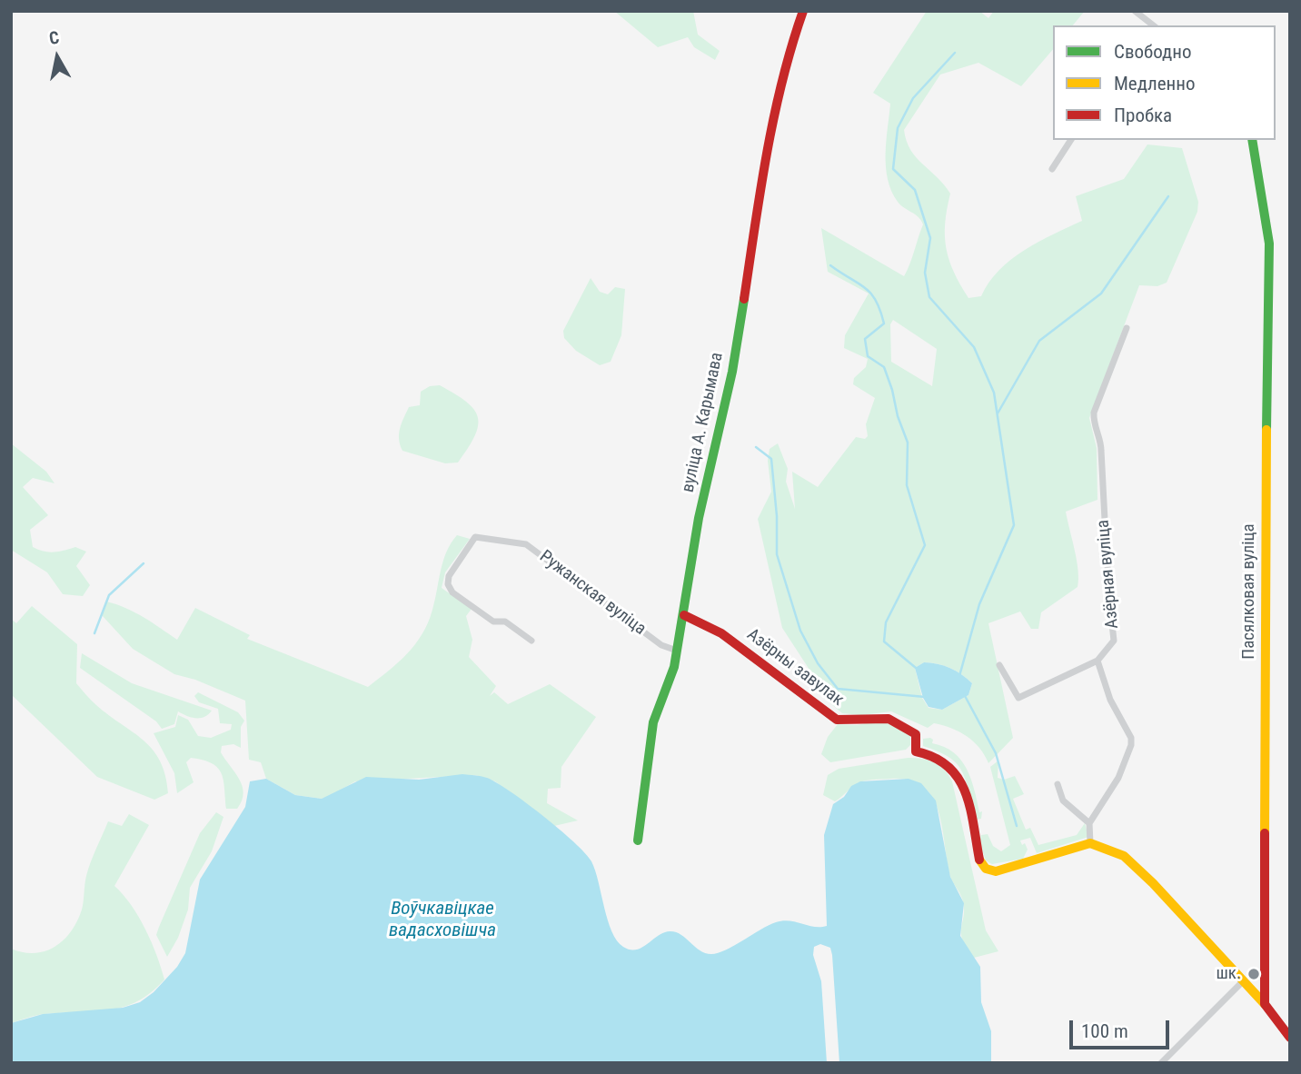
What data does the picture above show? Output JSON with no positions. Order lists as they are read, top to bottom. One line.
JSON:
{"streets":{"street":["вуліца А. Карымава","Азёрная вуліца","Пасялковая вуліца","Ружанская вуліца","Азёрны завулак"]},"crossings":[["вуліца А. Карымава","Ружанская вуліца"],["вуліца А. Карымава","Азёрны завулак"]],"water":["Воўчкавіцкае вадасховішча"],"places":["шк."],"legend":["Свободно","Медленно","Пробка"],"scale_bar":"100 m","north":"top"}
